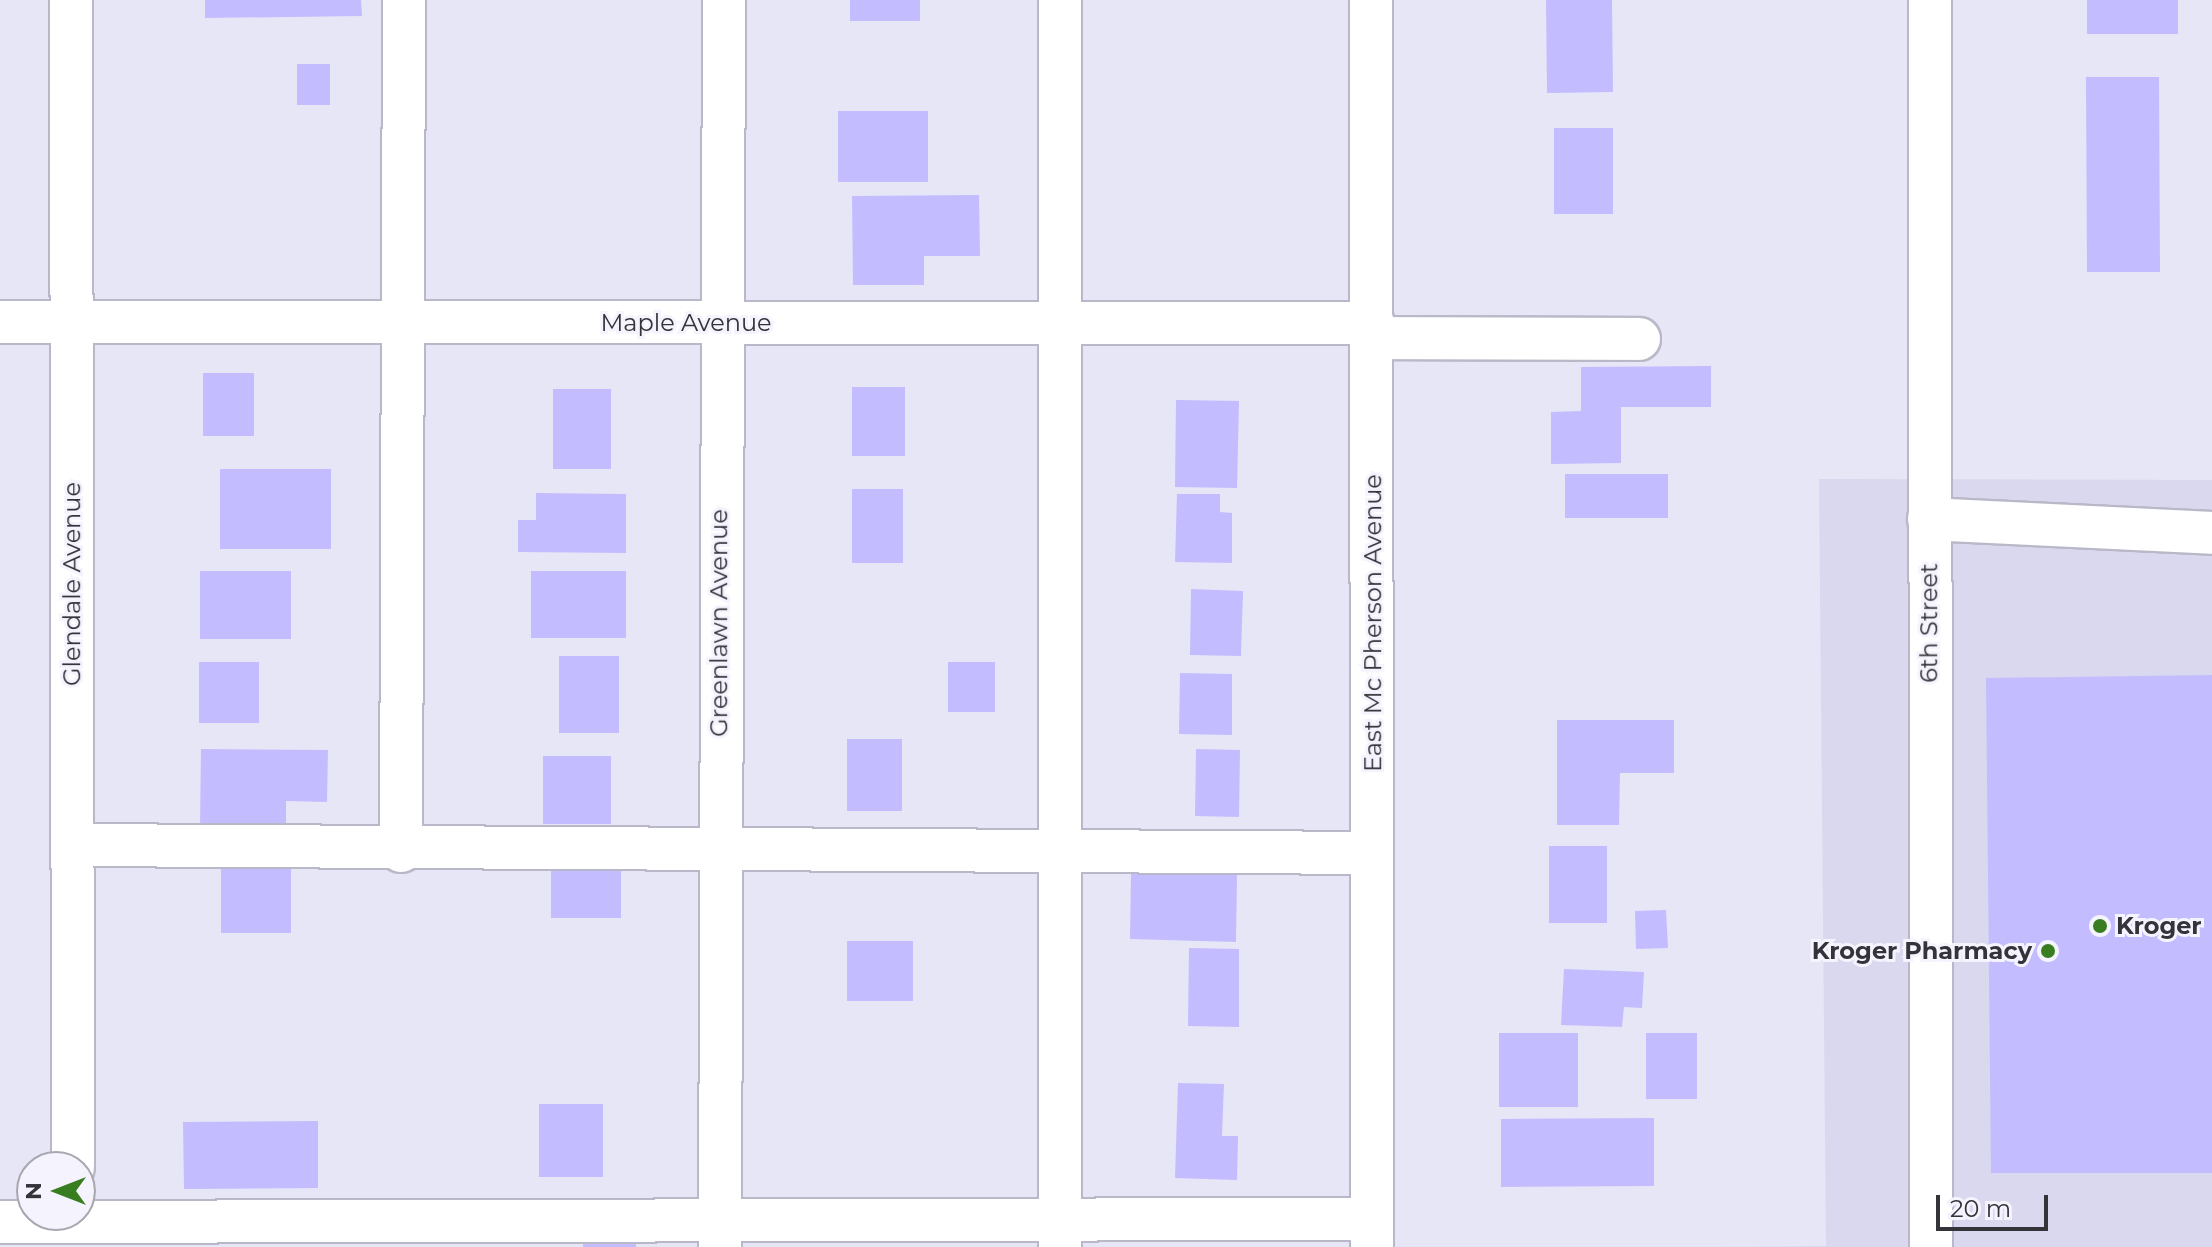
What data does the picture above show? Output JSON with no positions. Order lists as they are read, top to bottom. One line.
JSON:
{"streets":{"street":["Maple Avenue","Glendale Avenue","Greenlawn Avenue","East Mc Pherson Avenue","6th Street"]},"crossings":[["Maple Avenue","Glendale Avenue"],["Maple Avenue","Greenlawn Avenue"],["Maple Avenue","East Mc Pherson Avenue"]],"places":["Kroger","Kroger Pharmacy"],"scale_bar":"20 m","north":"left"}
